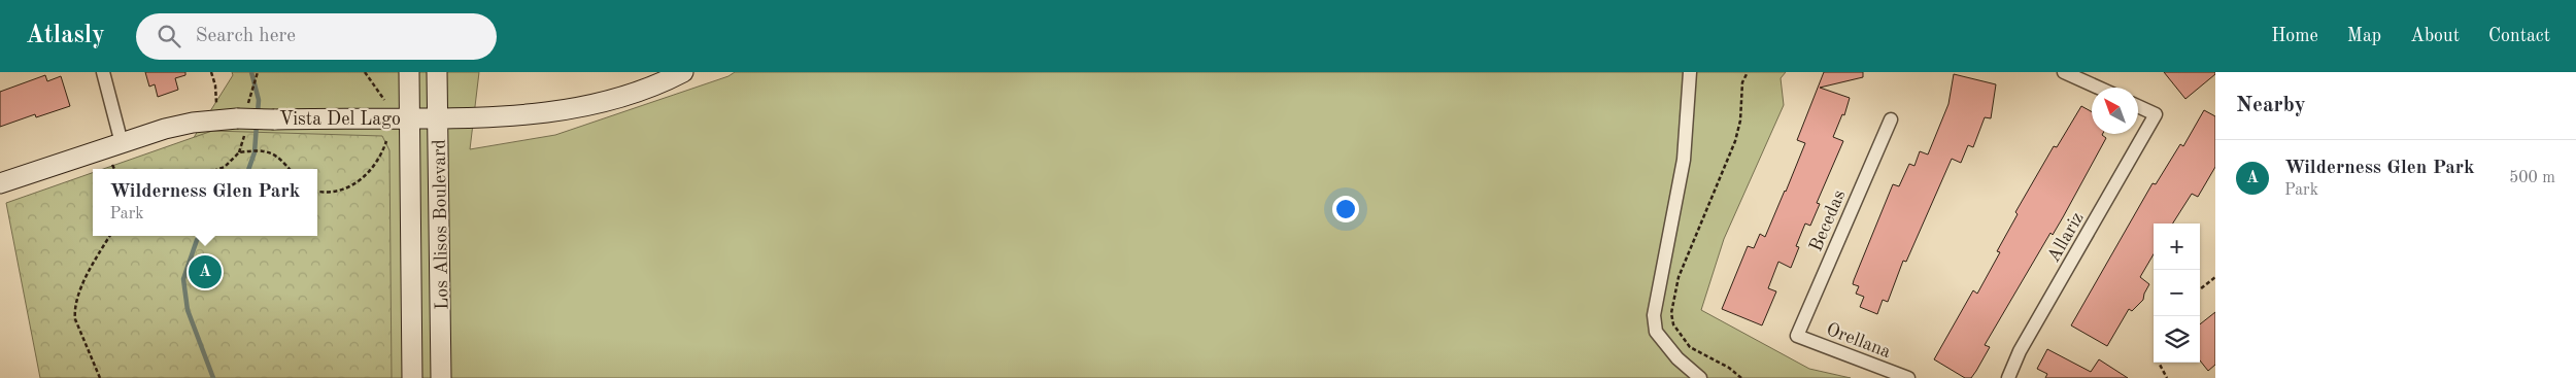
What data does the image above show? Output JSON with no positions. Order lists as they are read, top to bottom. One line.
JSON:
{"streets":{"street":["Vista Del Lago","Becedas","Los Alisos Boulevard","Allariz","Orellana"]},"crossings":[["Vista Del Lago","Los Alisos Boulevard"],["Becedas","Orellana"]],"north":"top left","page":{"header":"Atlasly","search":"Search here","nav":["Home","Map","About","Contact"],"heading":"Nearby","list":[{"mark":"A","name":"Wilderness Glen Park","note":"Park","value":"500 m"}],"popup":["Wilderness Glen Park","Park"],"map_buttons":["+","−"],"pins":"A"}}
